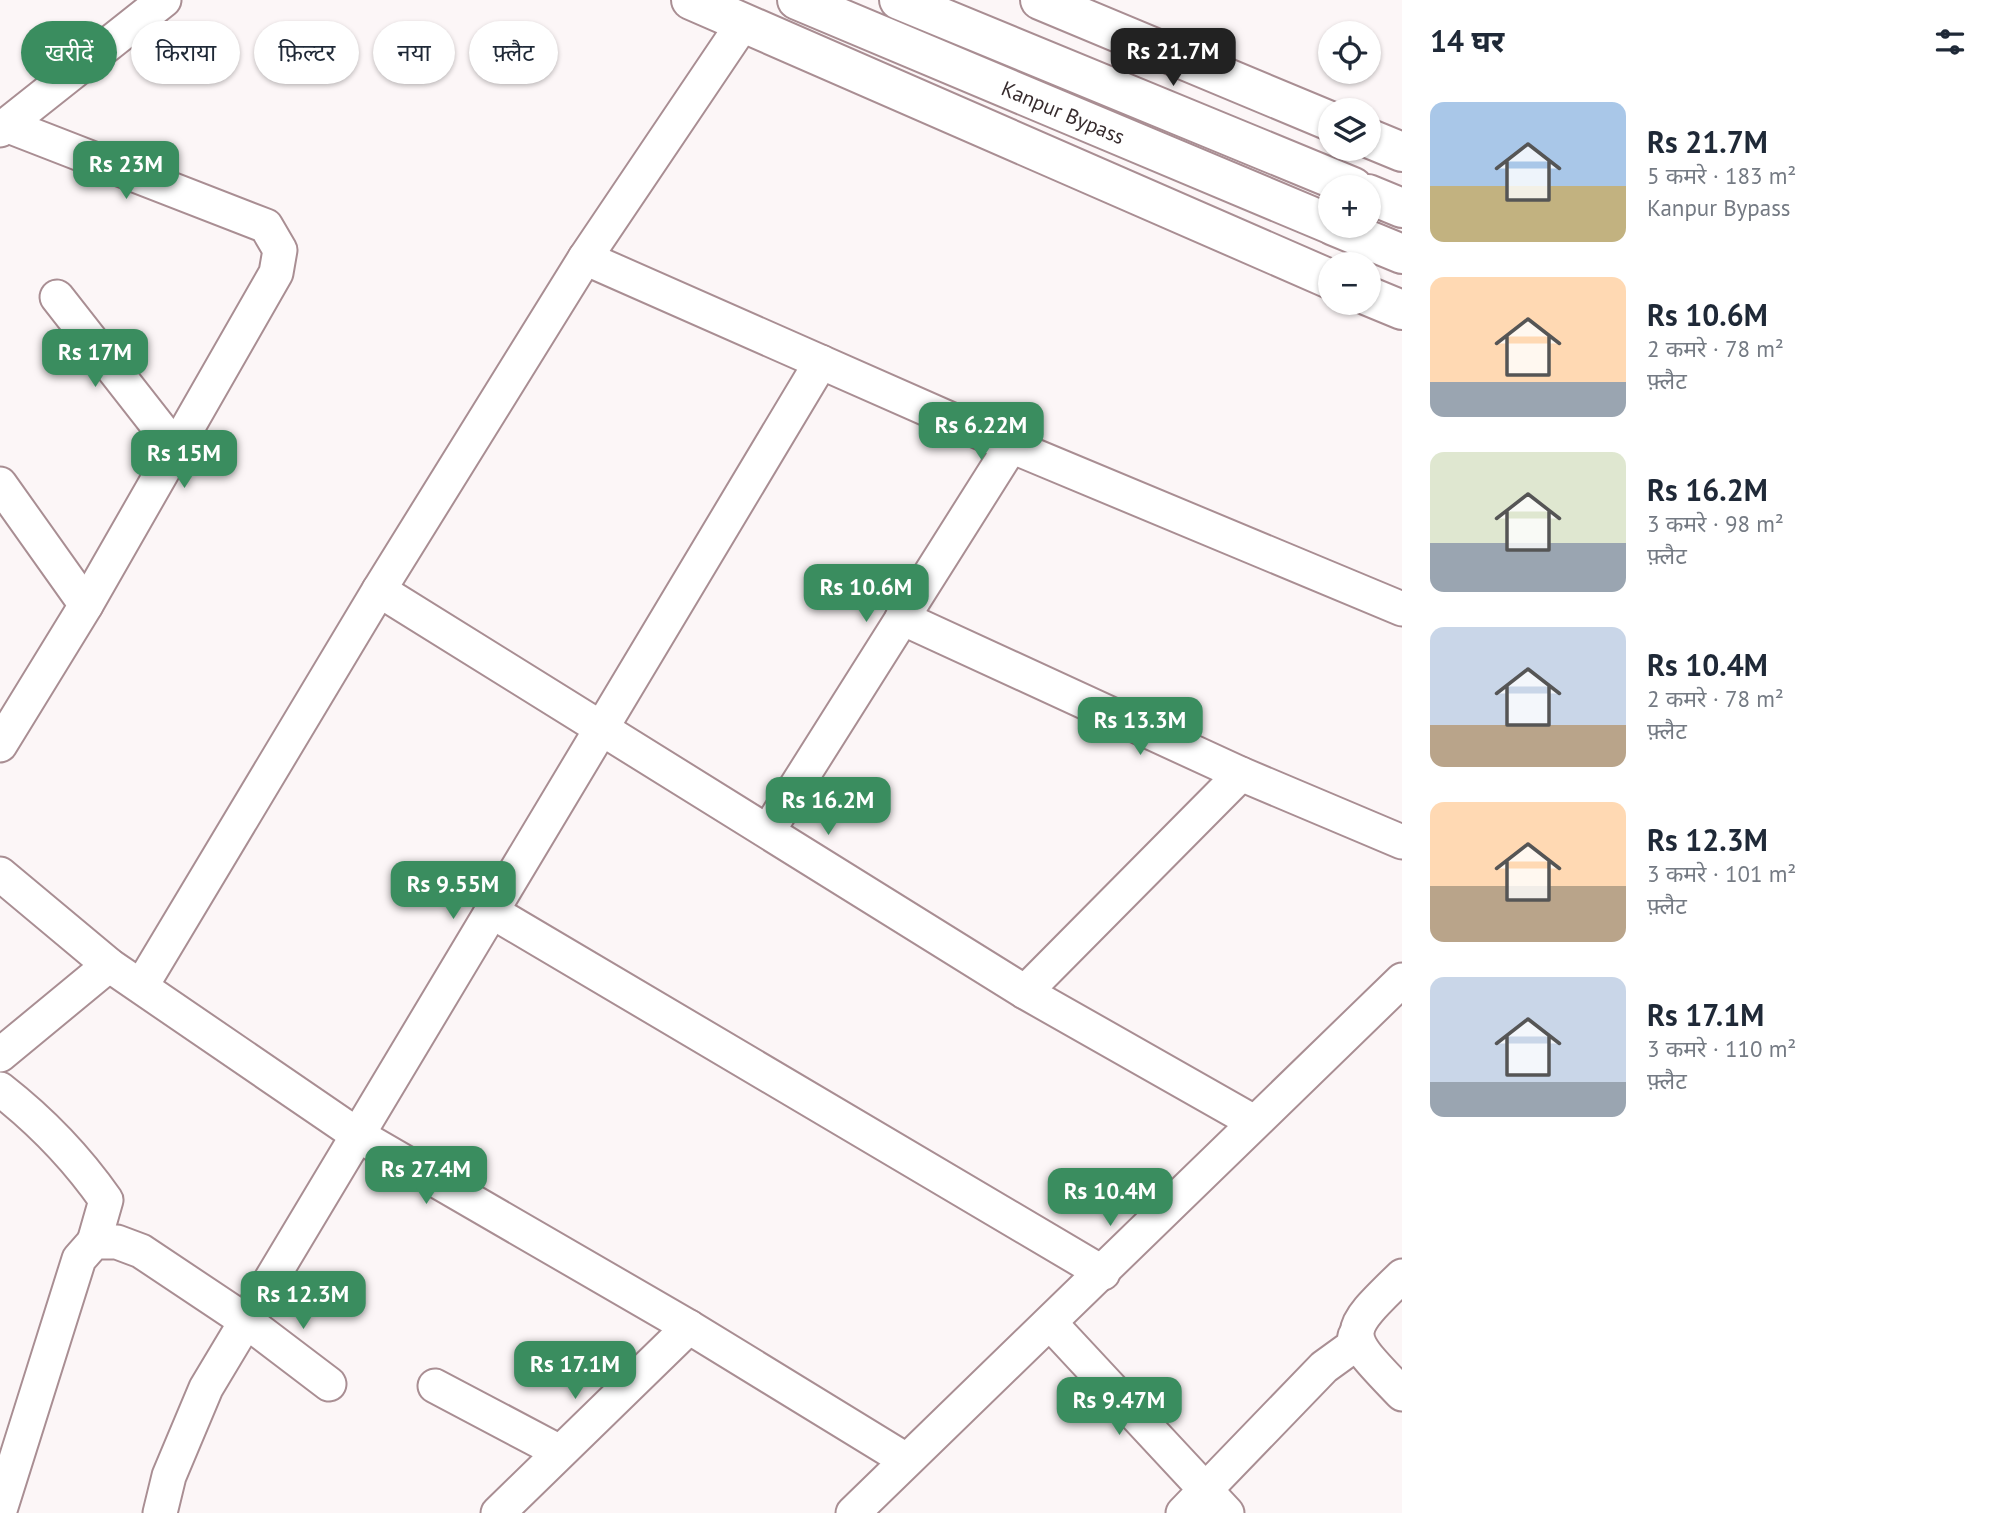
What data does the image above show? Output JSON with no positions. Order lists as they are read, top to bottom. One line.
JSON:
{"streets":{"main road":["Kanpur Bypass"]},"page":{"heading":"14 घर","map_buttons":["+","−"],"chip":["खरीदें","किराया","फ़िल्टर","नया","फ़्लैट"],"price":["Rs 21.7M","Rs 23M","Rs 17M","Rs 6.22M","Rs 15M","Rs 10.6M","Rs 13.3M","Rs 16.2M","Rs 9.55M","Rs 27.4M","Rs 10.4M","Rs 12.3M","Rs 17.1M","Rs 9.47M"],"list":[{"name":"Rs 21.7M","note":"5 कमरे · 183 m² · Kanpur Bypass"},{"name":"Rs 10.6M","note":"2 कमरे · 78 m² · फ़्लैट"},{"name":"Rs 16.2M","note":"3 कमरे · 98 m² · फ़्लैट"},{"name":"Rs 10.4M","note":"2 कमरे · 78 m² · फ़्लैट"},{"name":"Rs 12.3M","note":"3 कमरे · 101 m² · फ़्लैट"},{"name":"Rs 17.1M","note":"3 कमरे · 110 m² · फ़्लैट"}]}}
